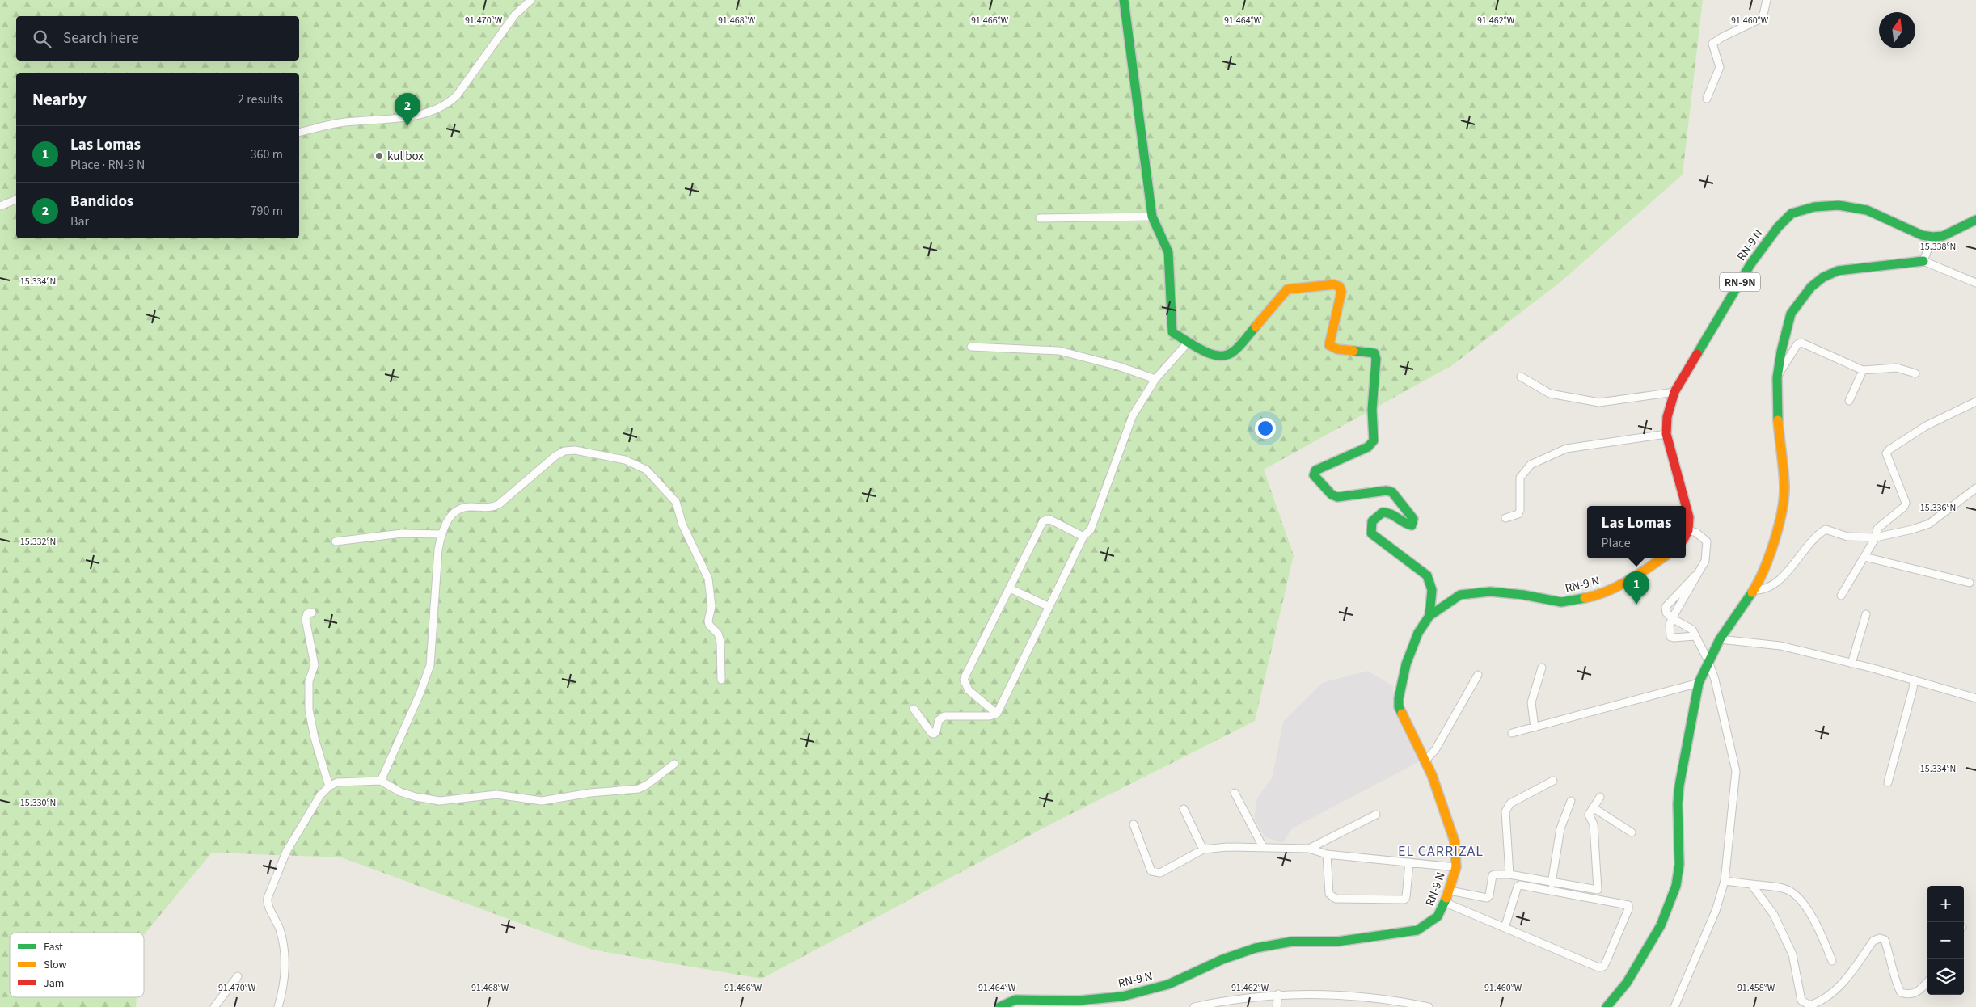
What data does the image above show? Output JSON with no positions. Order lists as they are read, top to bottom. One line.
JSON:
{"streets":{"street":["RN-9 N","RN-9N"]},"districts":["EL CARRIZAL"],"places":["kul box"],"legend":["Fast","Slow","Jam"],"north":"top","page":{"search":"Search here","heading":["Nearby","2 results"],"pins":["2","1"],"list":[{"mark":"1","name":"Las Lomas","note":"Place · RN-9 N","value":"360 m"},{"mark":"2","name":"Bandidos","note":"Bar","value":"790 m"}],"popup":["Las Lomas","Place"],"map_buttons":["+","−"]},"coordinates":["91.470°W","91.468°W","91.466°W","91.464°W","91.462°W","91.460°W","15.338°N","15.334°N","15.336°N","15.332°N","15.330°N","91.458°W"]}
